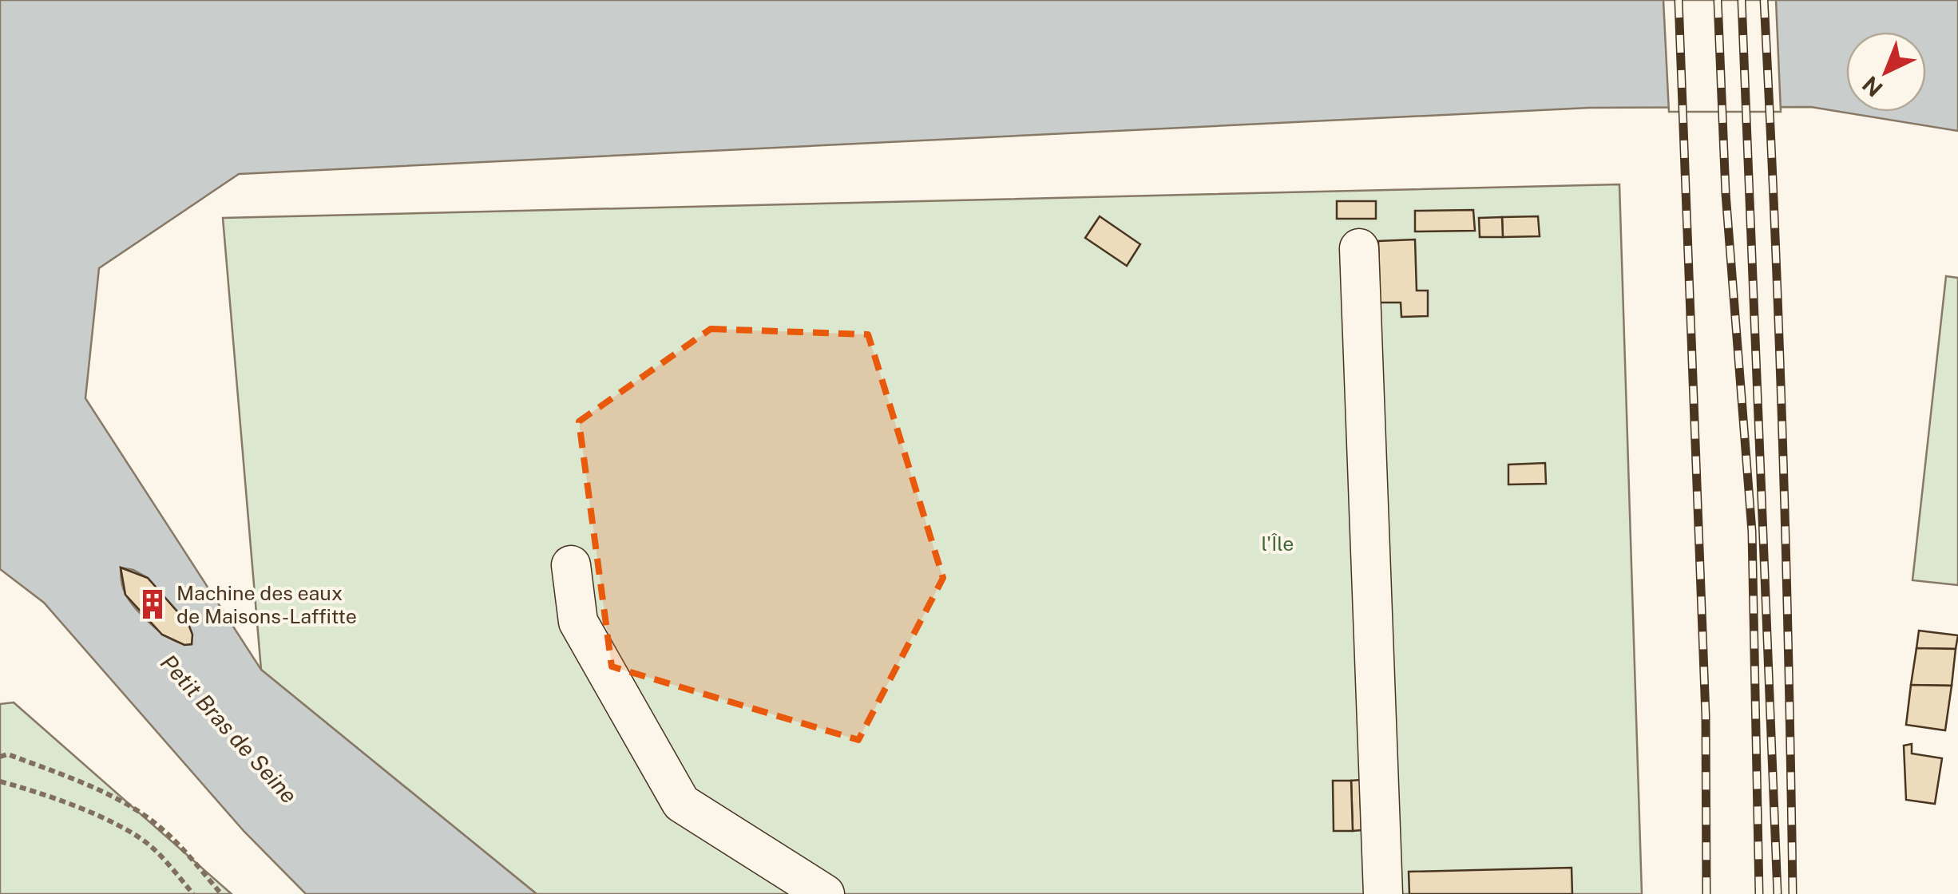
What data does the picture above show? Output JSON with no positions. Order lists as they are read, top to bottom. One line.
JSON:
{"water":["Petit Bras de Seine"],"parks":["l'Île"],"places":{"building":["Machine des eaux de Maisons-Laffitte"]},"north":"bottom left"}
